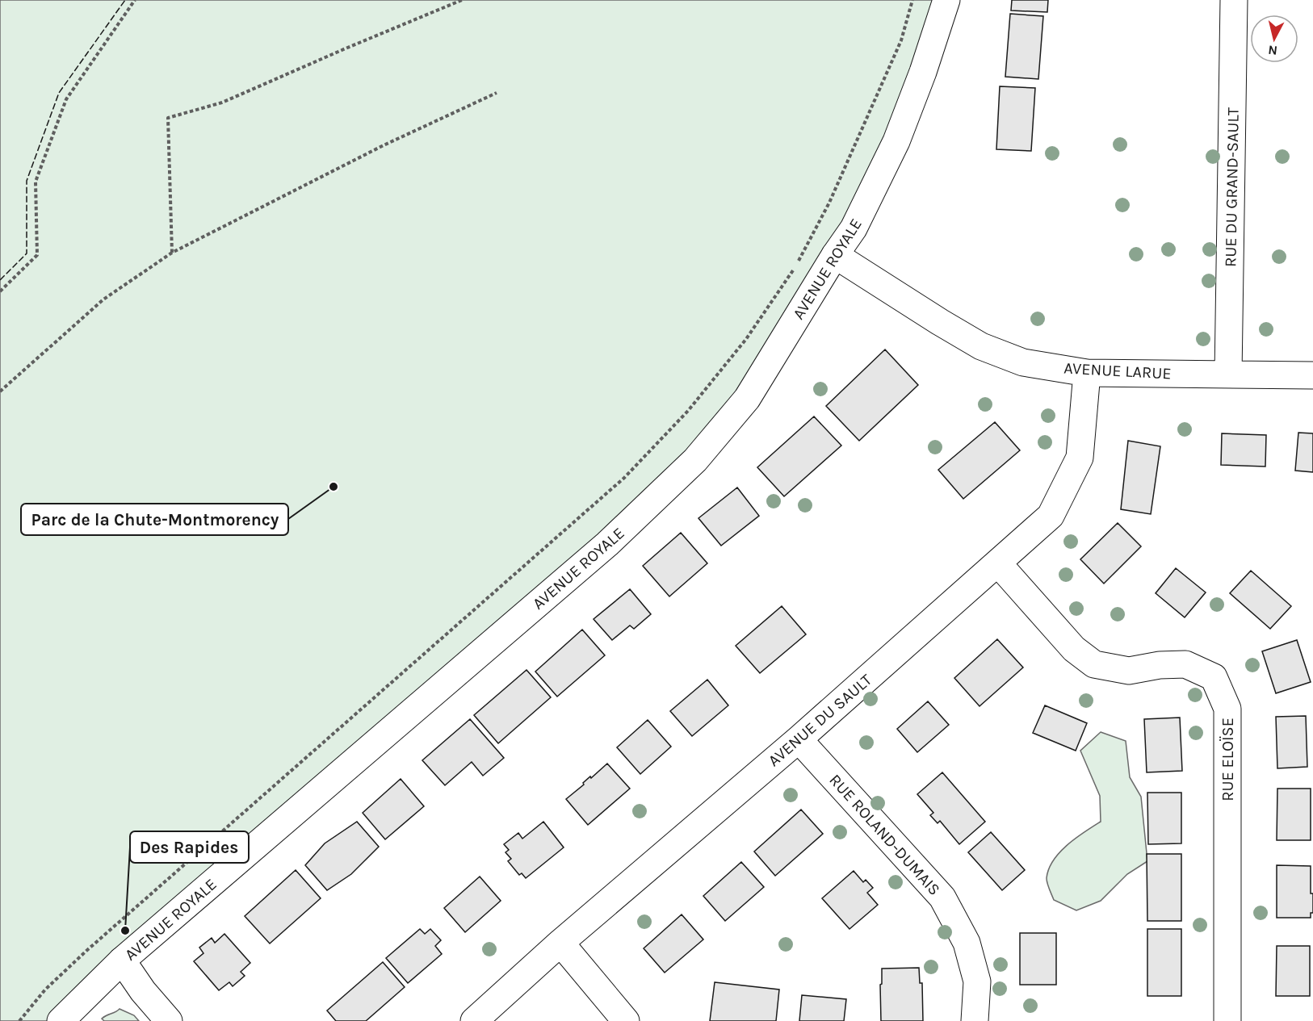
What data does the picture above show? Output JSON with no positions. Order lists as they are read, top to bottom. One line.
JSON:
{"streets":{"street":["RUE DU GRAND-SAULT","AVENUE ROYALE","AVENUE LARUE","AVENUE DU SAULT","RUE ELOÏSE","RUE ROLAND-DUMAIS"]},"crossings":[["RUE DU GRAND-SAULT","AVENUE LARUE"],["AVENUE ROYALE","AVENUE LARUE"],["AVENUE LARUE","AVENUE DU SAULT"],["AVENUE DU SAULT","RUE ELOÏSE"],["AVENUE DU SAULT","RUE ROLAND-DUMAIS"]],"places":["Parc de la Chute-Montmorency","Des Rapides"],"north":"bottom"}
